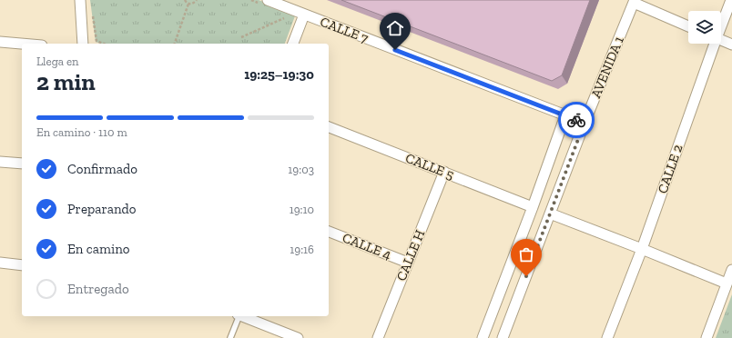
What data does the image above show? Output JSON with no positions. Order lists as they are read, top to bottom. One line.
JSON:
{"streets":{"street":["CALLE 7","AVENIDA 1","CALLE 5","CALLE 2","CALLE 4","CALLE H"]},"crossings":[["CALLE 7","AVENIDA 1"],["CALLE 5","CALLE H"],["CALLE 4","CALLE H"]],"page":{"heading":["2 min","Llega en","19:25–19:30"],"bar":"En camino · 110 m","list":[["Confirmado","19:03"],["Preparando","19:10"],["En camino","19:16"],"Entregado"]}}
